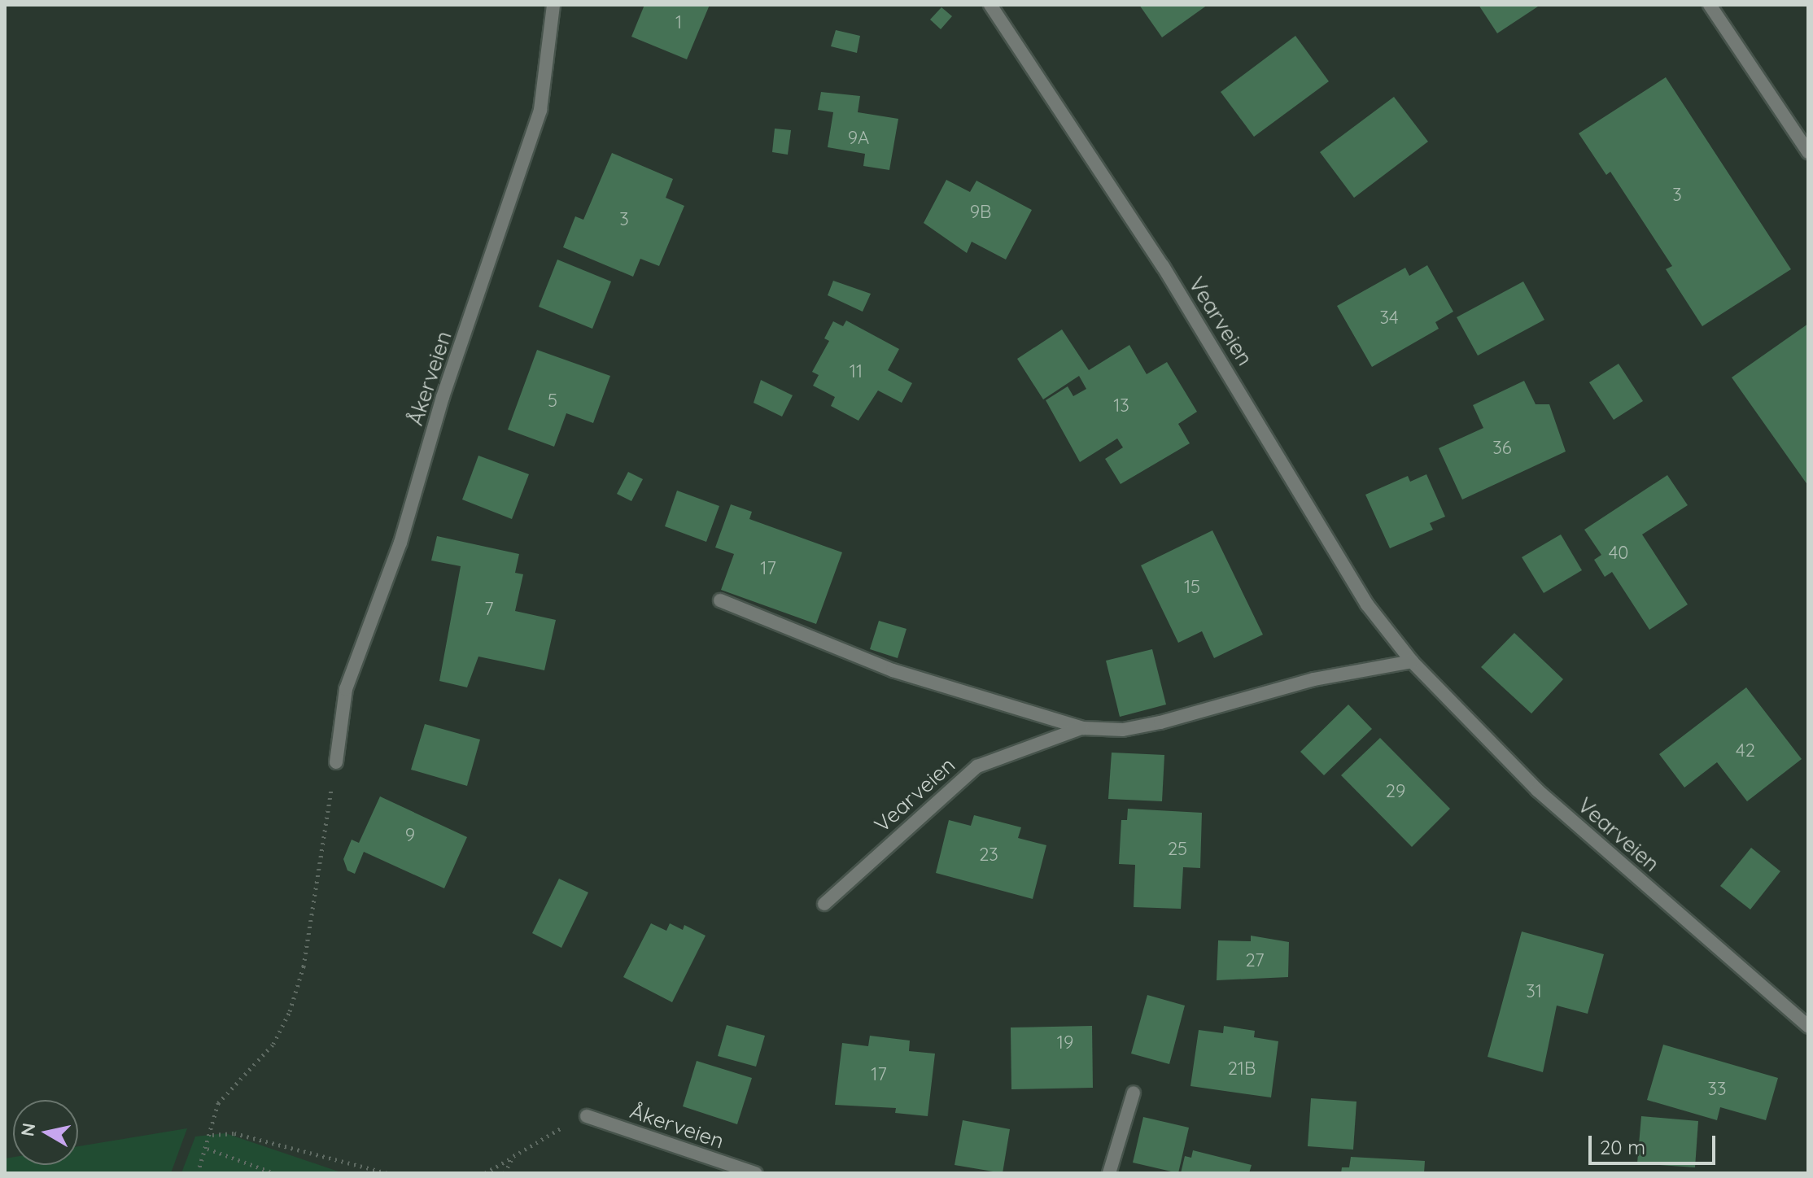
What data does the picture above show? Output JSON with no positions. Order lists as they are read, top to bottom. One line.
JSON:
{"streets":{"street":["Vearveien","Åkerveien"]},"house_numbers":["1","9A","3","9B","3","34","11","5","13","36","40","17","15","7","42","29","9","25","23","27","31","19","21B","17","33"],"scale_bar":"20 m","north":"left"}
